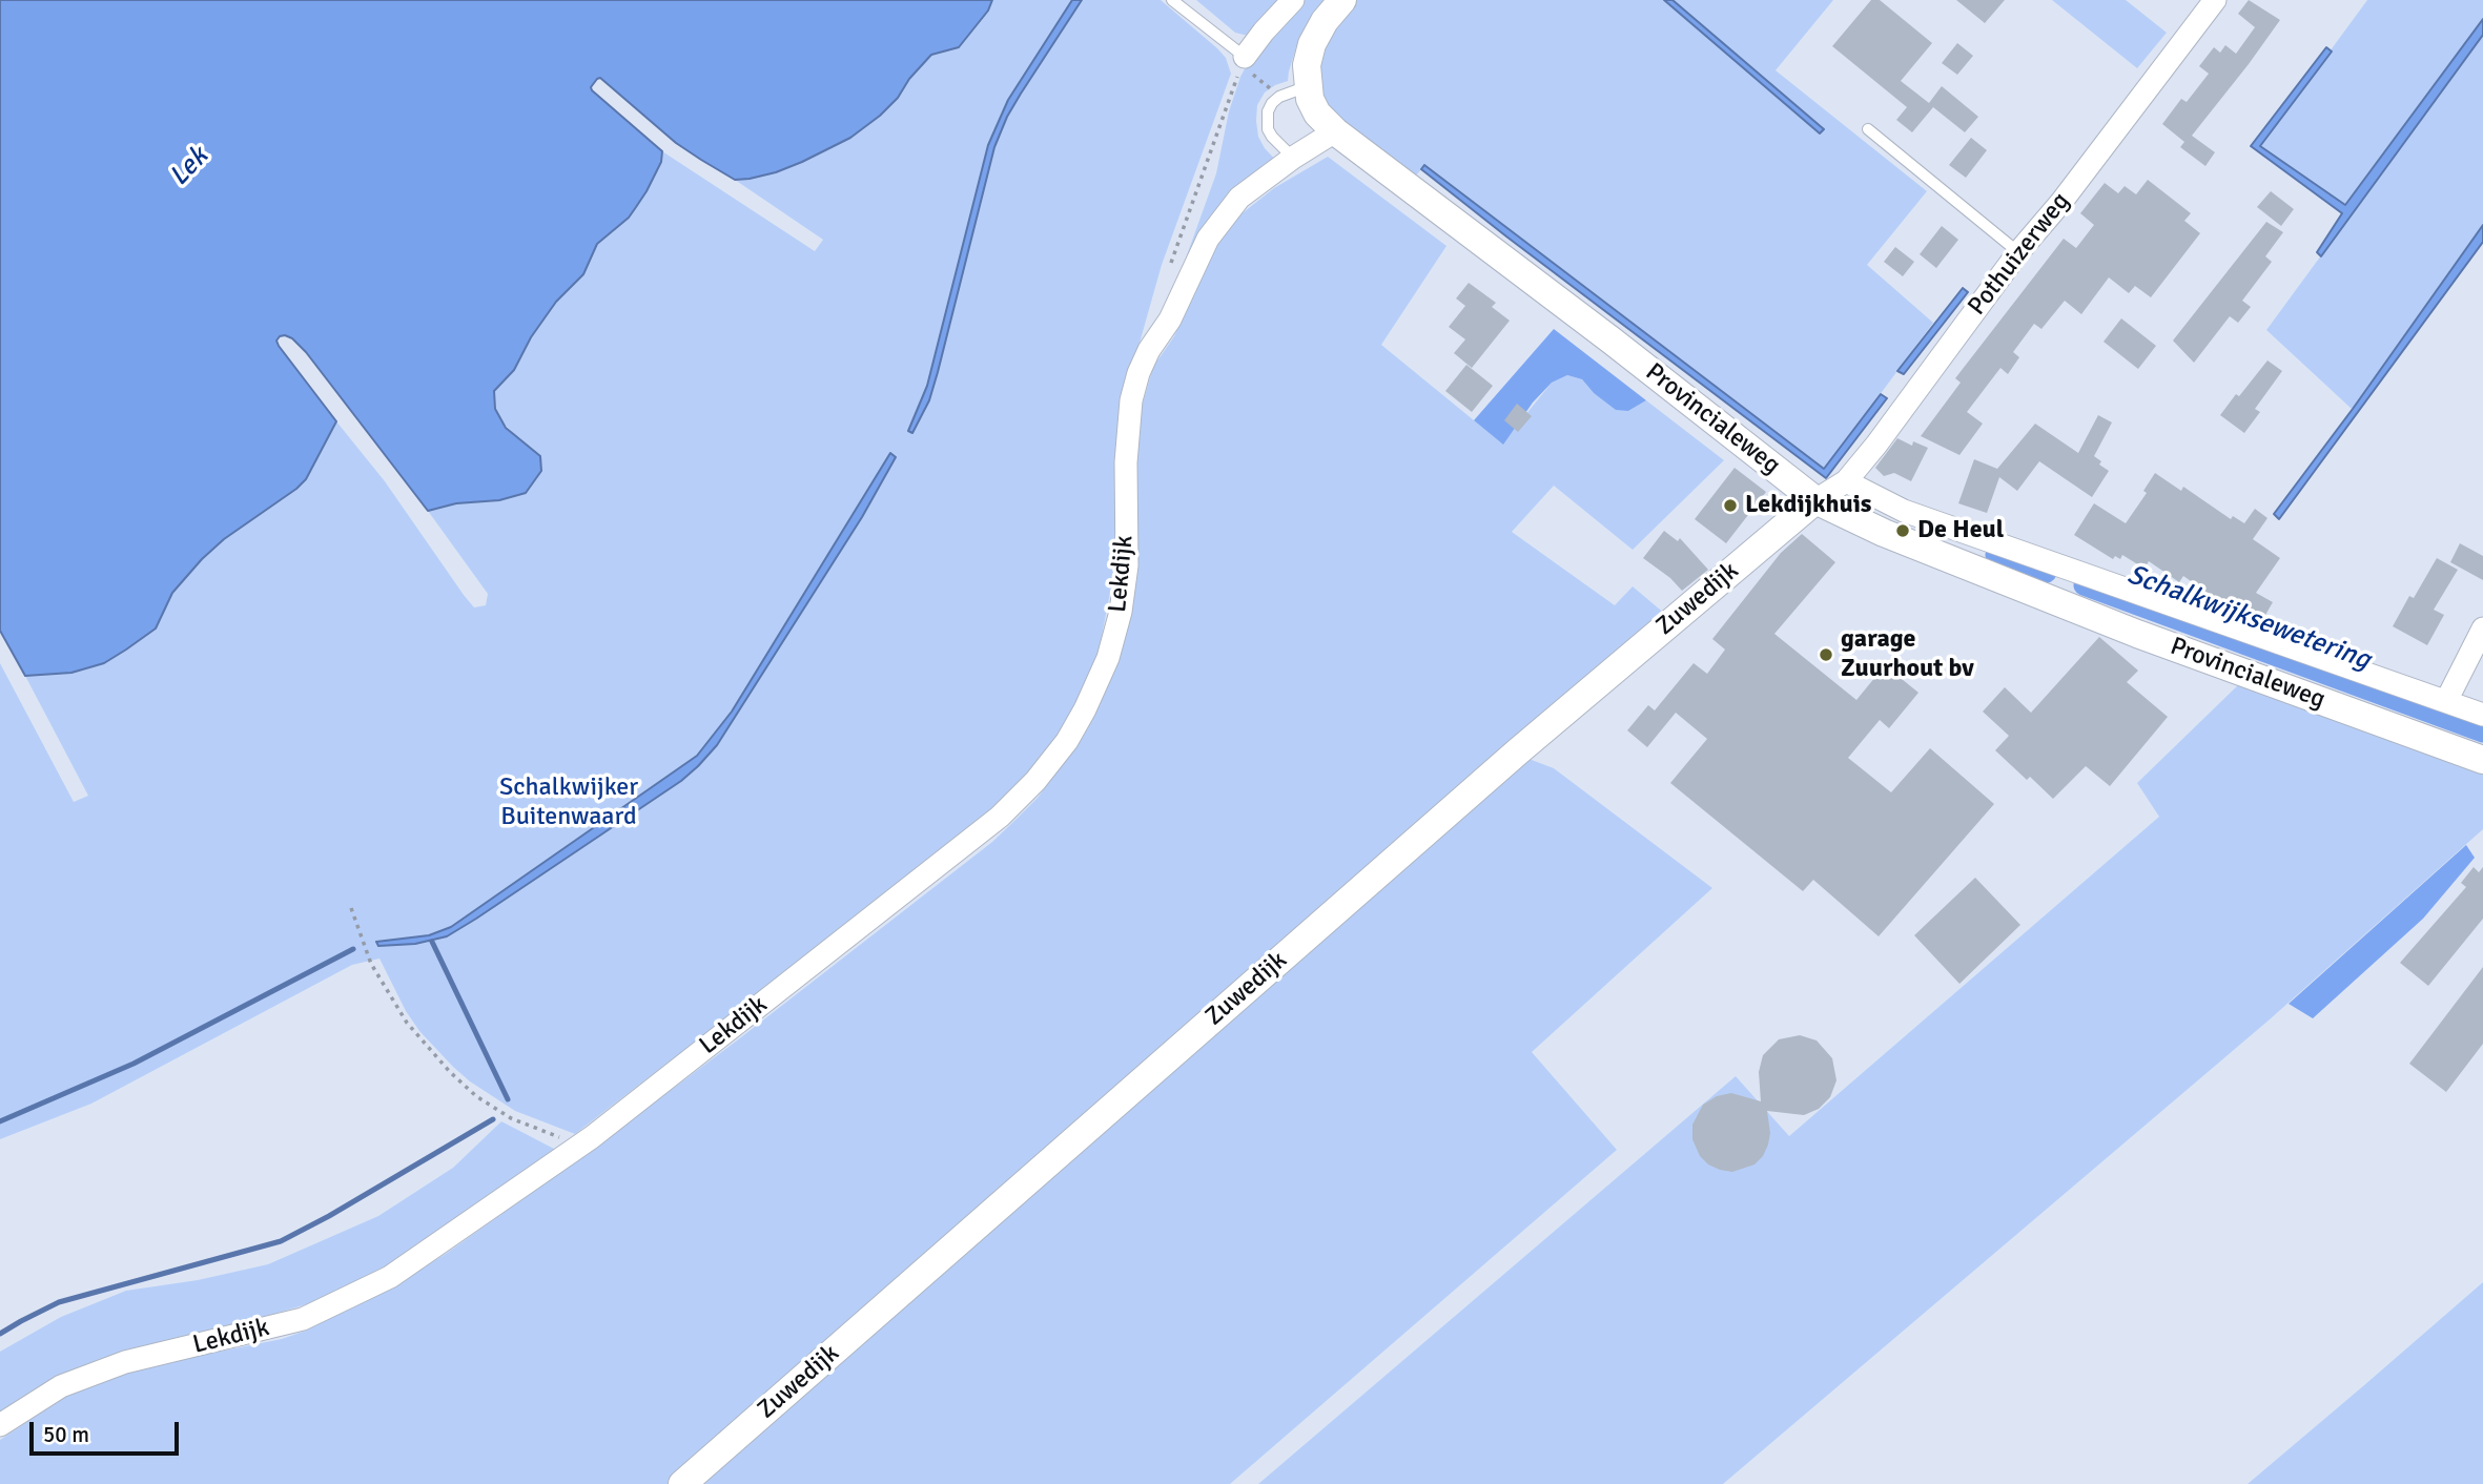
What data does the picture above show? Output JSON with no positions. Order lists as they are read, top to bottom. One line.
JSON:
{"streets":{"street":["Pothuizerweg","Provincialeweg","Lekdijk","Zuwedijk"]},"crossings":[["Pothuizerweg","Provincialeweg"],["Pothuizerweg","Zuwedijk"],["Provincialeweg","Lekdijk"],["Provincialeweg","Zuwedijk"]],"water":["Lek","Schalkwijksewetering"],"parks":["Schalkwijker Buitenwaard"],"places":["Lekdijkhuis","De Heul","garage Zuurhout bv"],"scale_bar":"50 m"}
